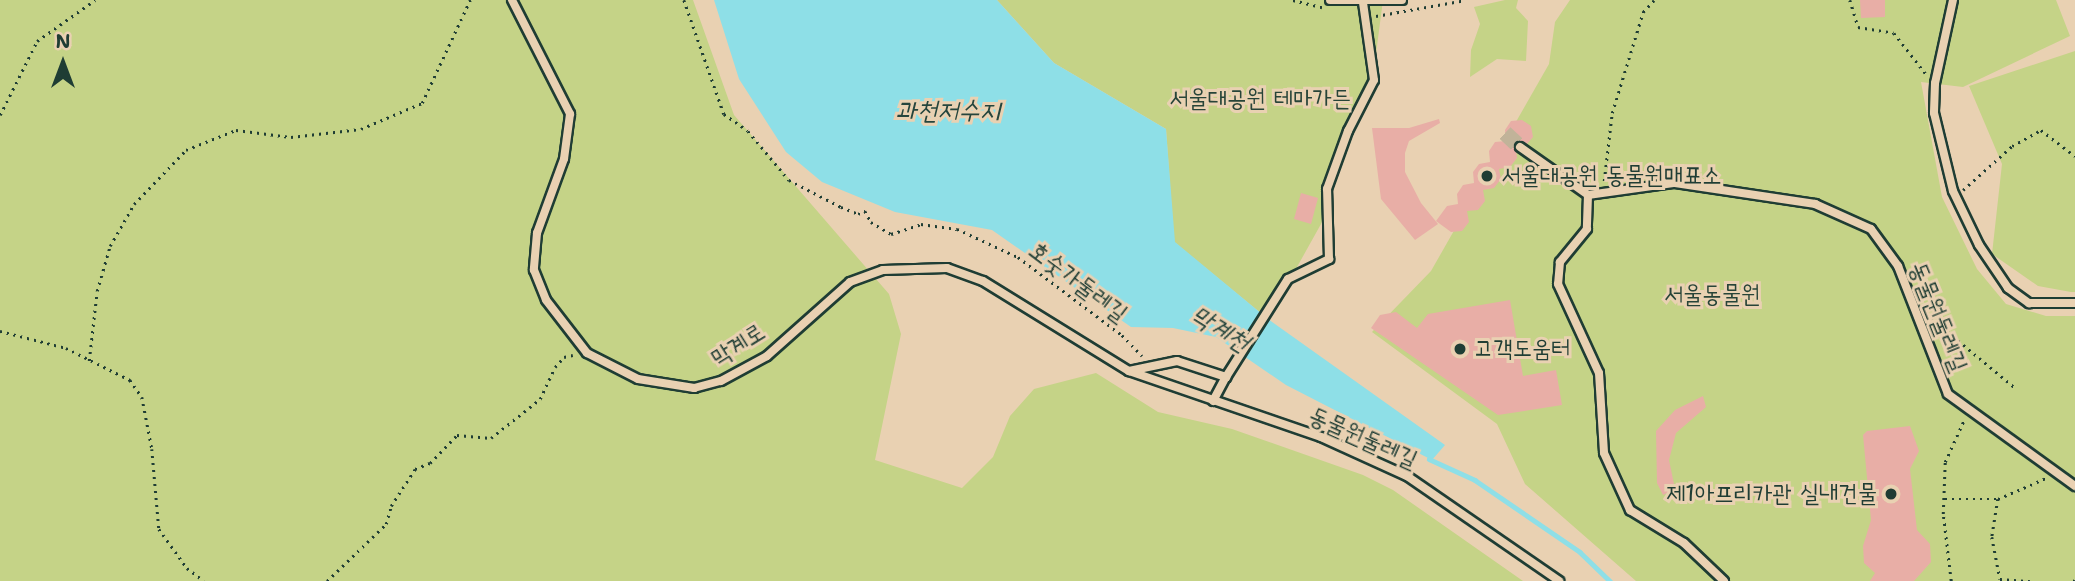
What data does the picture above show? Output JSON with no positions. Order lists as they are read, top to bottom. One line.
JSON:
{"streets":{"lane":["동물원둘레길","막계로"],"path":["호숫가둘레길"]},"crossings":[["동물원둘레길","막계로"]],"water":["과천저수지","막계천"],"parks":["서울대공원 테마가든","서울동물원"],"places":["서울대공원 동물원매표소","고객도움터","제1아프리카관 실내건물"],"north":"top"}
